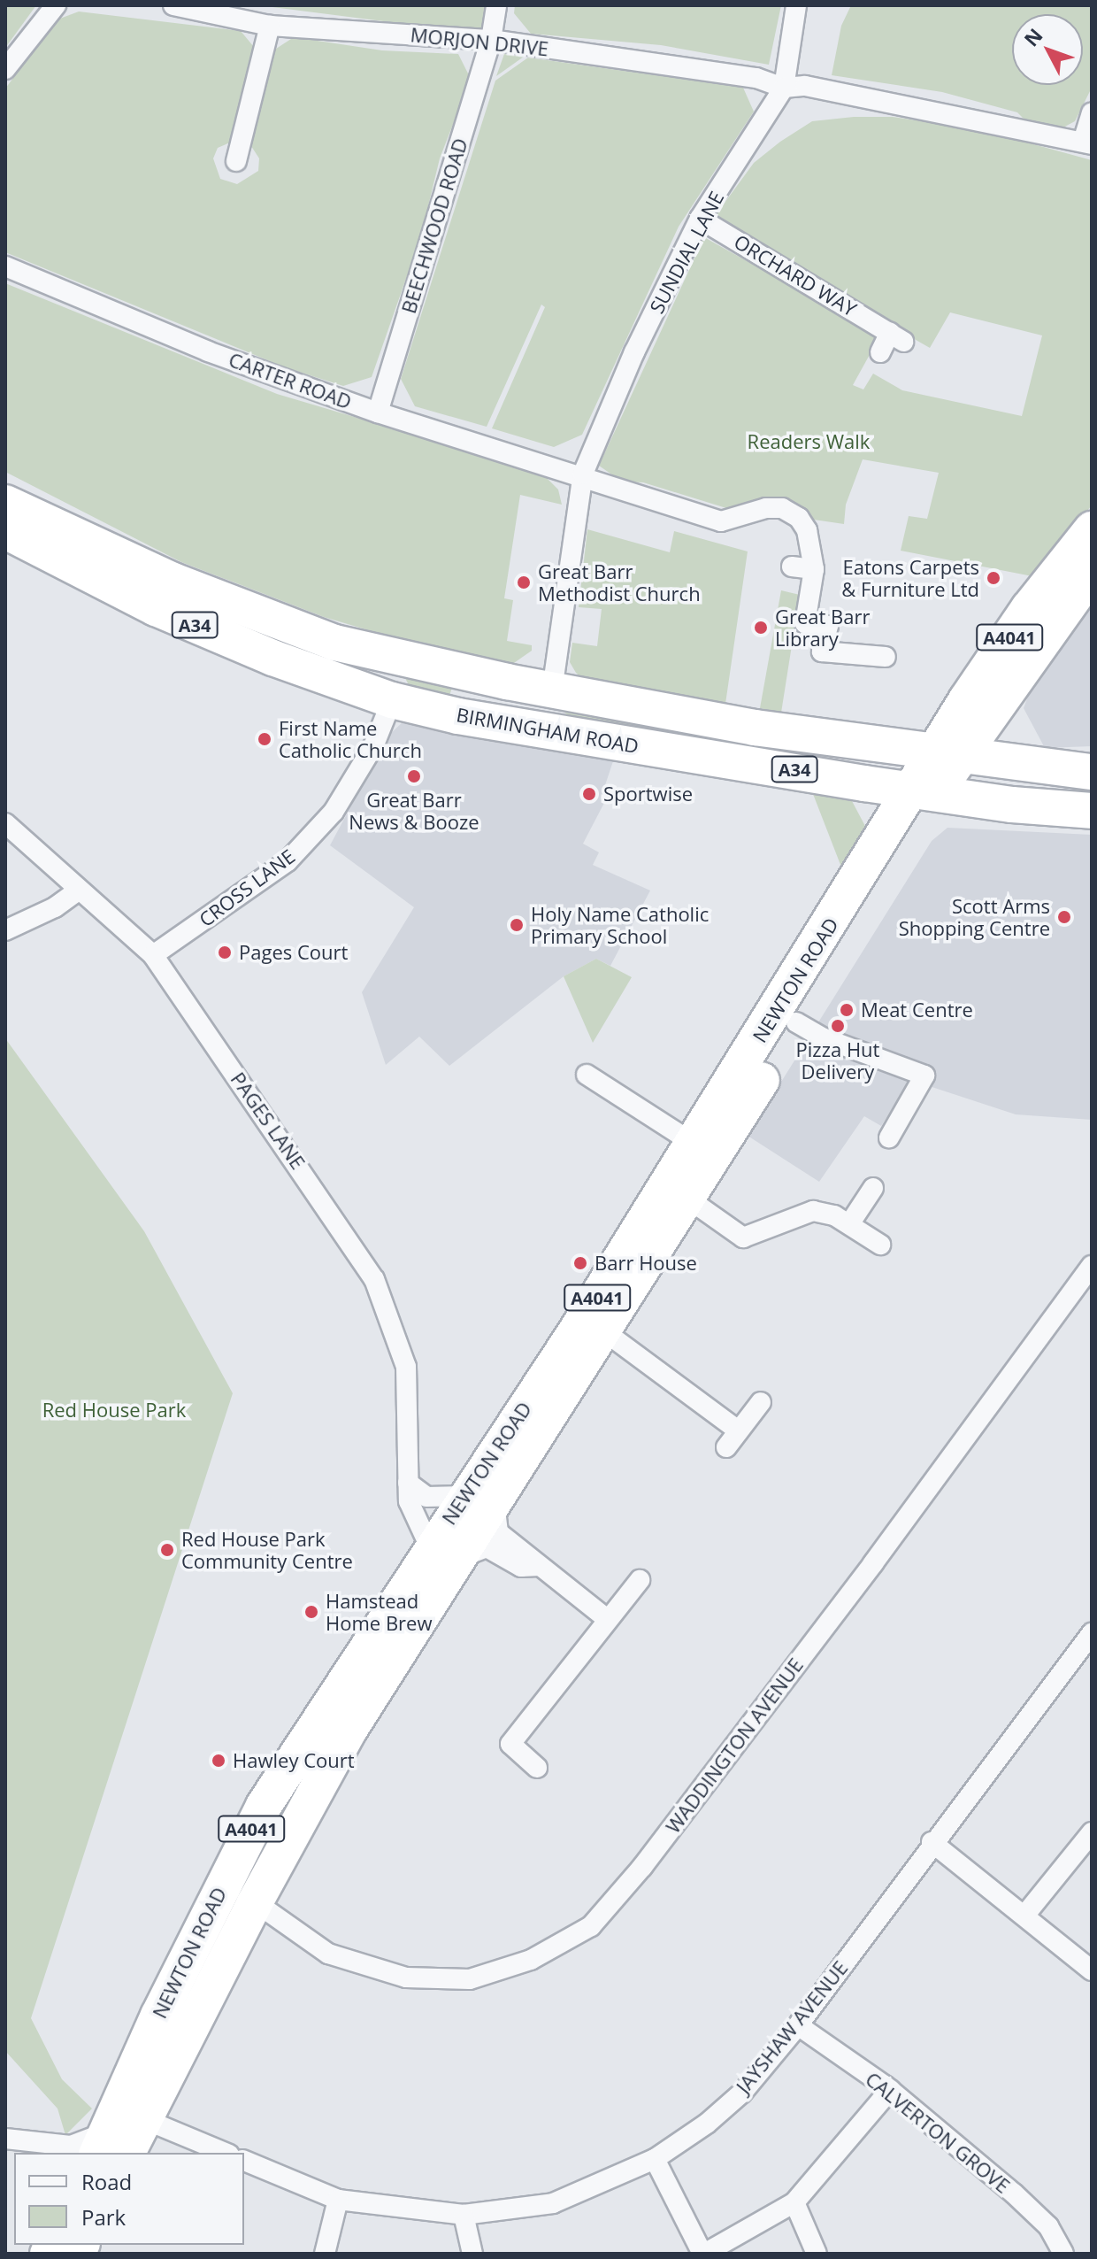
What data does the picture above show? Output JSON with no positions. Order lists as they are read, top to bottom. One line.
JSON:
{"streets":{"highway":["A34","A4041","BIRMINGHAM ROAD","NEWTON ROAD"],"street":["MORJON DRIVE","BEECHWOOD ROAD","SUNDIAL LANE","ORCHARD WAY","CARTER ROAD","CROSS LANE","PAGES LANE","WADDINGTON AVENUE","JAYSHAW AVENUE","CALVERTON GROVE"]},"crossings":[["MORJON DRIVE","BEECHWOOD ROAD"],["MORJON DRIVE","SUNDIAL LANE"],["BEECHWOOD ROAD","CARTER ROAD"],["SUNDIAL LANE","ORCHARD WAY"],["SUNDIAL LANE","CARTER ROAD"],["SUNDIAL LANE","BIRMINGHAM ROAD"],["A34","A4041"],["A34","BIRMINGHAM ROAD"],["A34","NEWTON ROAD"],["A4041","BIRMINGHAM ROAD"],["A4041","NEWTON ROAD"],["BIRMINGHAM ROAD","CROSS LANE"],["BIRMINGHAM ROAD","NEWTON ROAD"],["CROSS LANE","PAGES LANE"],["NEWTON ROAD","PAGES LANE"],["NEWTON ROAD","WADDINGTON AVENUE"],["JAYSHAW AVENUE","CALVERTON GROVE"]],"parks":["Readers Walk","Red House Park"],"places":["Eatons Carpets & Furniture Ltd","Great Barr Methodist Church","Great Barr Library","First Name Catholic Church","Great Barr News & Booze","Sportwise","Scott Arms Shopping Centre","Holy Name Catholic Primary School","Pages Court","Meat Centre","Pizza Hut Delivery","Barr House","Red House Park Community Centre","Hamstead Home Brew","Hawley Court"],"legend":["Road","Park"],"north":"top left"}
